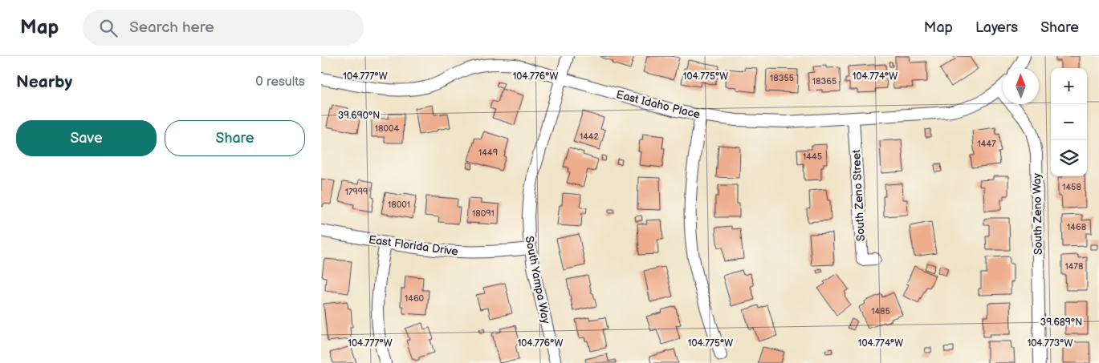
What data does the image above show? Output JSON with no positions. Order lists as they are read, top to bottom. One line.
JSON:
{"streets":{"street":["East Idaho Place","South Zeno Street","South Zeno Way","East Florida Drive","South Yampa Way"]},"crossings":[["East Idaho Place","South Zeno Street"],["East Idaho Place","South Zeno Way"],["East Idaho Place","South Yampa Way"],["East Florida Drive","South Yampa Way"]],"house_numbers":["18355","18365","18004","1442","1447","1449","1445","1458","17999","18001","18091","1468","1478","1460","1485"],"north":"top","page":{"header":"Map","search":"Search here","nav":["Map","Layers","Share"],"heading":["Nearby","0 results"],"map_buttons":["+","−"],"buttons":["Save","Share"]},"coordinates":["104.777°W","104.776°W","104.775°W","104.774°W","39.690°N","39.689°N","104.773°W"]}
